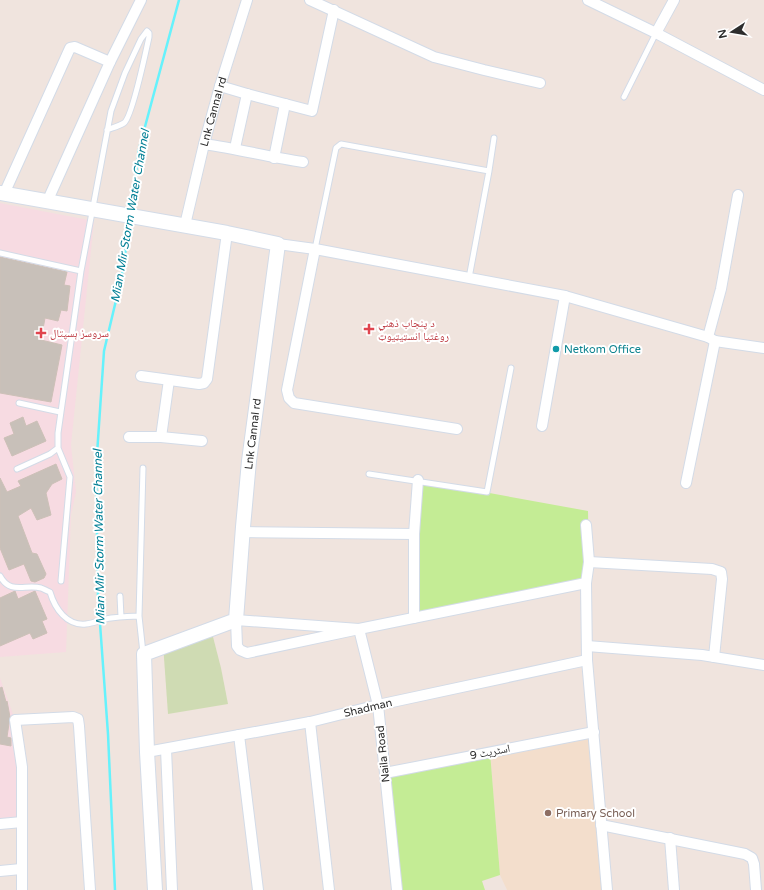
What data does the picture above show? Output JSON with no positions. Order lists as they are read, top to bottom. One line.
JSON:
{"streets":{"street":["Lnk Cannal rd","Shadman","اسٹریٹ 9","Naila Road"]},"crossings":[["Shadman","Naila Road"],["اسٹریٹ 9","Naila Road"]],"water":["Mian Mir Storm Water Channel"],"places":{"health":["د پنجاب ذهني روغتیا انسټیټیوټ","سروسز ہسپتال"],"other":["Netkom Office","Primary School"]},"north":"left"}
